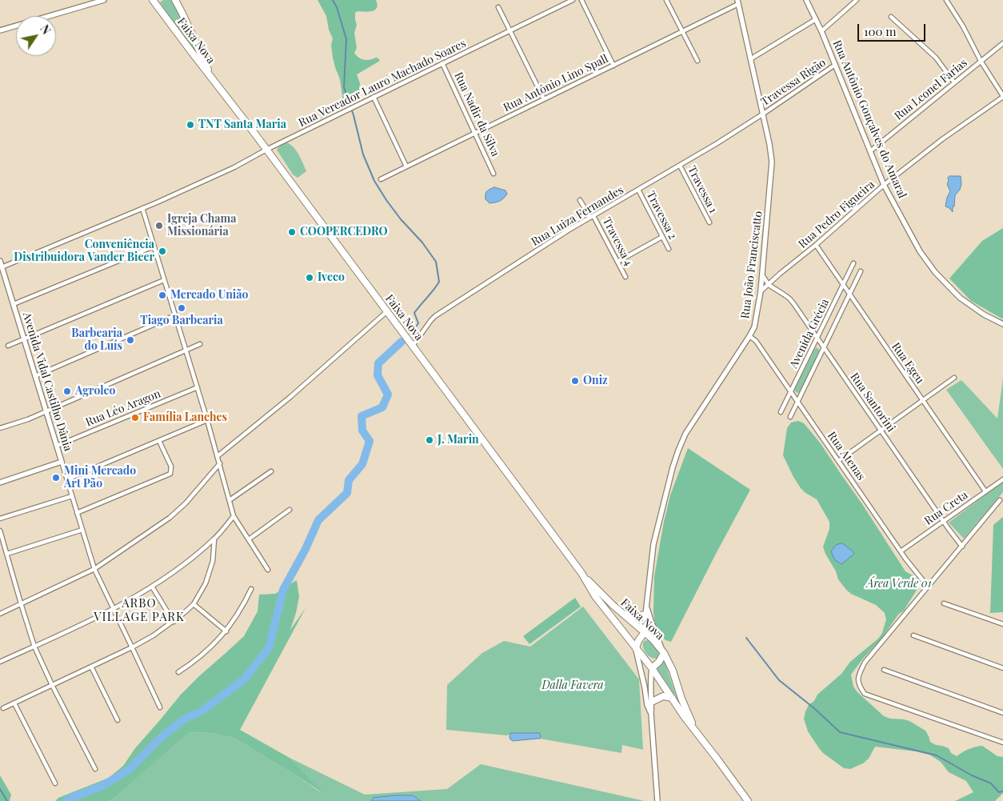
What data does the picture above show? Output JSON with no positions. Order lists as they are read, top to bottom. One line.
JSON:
{"streets":{"highway":["Faixa Nova"],"street":["Travessa Rigão","Rua Vereador Lauro Machado Soares","Rua Antônio Lino Spall","Rua Leonel Farias","Rua Nadir da Silva","Rua Antônio Gonçalves do Amaral","Travessa 1","Rua Pedro Figueira","Travessa 2","Rua Luiza Fernandes","Travessa 4","Rua João Franciscatto","Avenida Grécia","Rua Egeu","Avenida Vidal Castilho Dânia","Rua Santorini","Rua Léo Aragon","Rua Atenas","Rua Creta"]},"crossings":[["Faixa Nova","Rua Vereador Lauro Machado Soares"],["Faixa Nova","Rua Luiza Fernandes"],["Faixa Nova","Rua João Franciscatto"],["Travessa Rigão","Rua Antônio Gonçalves do Amaral"],["Travessa Rigão","Rua Luiza Fernandes"],["Travessa Rigão","Rua João Franciscatto"],["Rua Vereador Lauro Machado Soares","Rua Nadir da Silva"],["Rua Vereador Lauro Machado Soares","Avenida Vidal Castilho Dânia"],["Rua Antônio Lino Spall","Rua Nadir da Silva"],["Rua Antônio Lino Spall","Rua João Franciscatto"],["Rua Leonel Farias","Rua Antônio Gonçalves do Amaral"],["Rua Antônio Gonçalves do Amaral","Rua Pedro Figueira"],["Travessa 1","Rua Luiza Fernandes"],["Rua Pedro Figueira","Rua João Franciscatto"],["Rua Pedro Figueira","Rua Egeu"],["Rua Pedro Figueira","Rua Santorini"],["Travessa 2","Rua Luiza Fernandes"],["Rua Luiza Fernandes","Travessa 4"],["Rua Luiza Fernandes","Rua João Franciscatto"],["Rua João Franciscatto","Rua Santorini"],["Rua João Franciscatto","Rua Atenas"],["Avenida Grécia","Rua Egeu"],["Avenida Grécia","Rua Santorini"],["Avenida Grécia","Rua Atenas"],["Rua Egeu","Rua Creta"],["Avenida Vidal Castilho Dânia","Rua Léo Aragon"],["Rua Santorini","Rua Creta"],["Rua Atenas","Rua Creta"]],"districts":["ARBO VILLAGE PARK"],"parks":["Área Verde 01","Dalla Favera"],"places":["TNT Santa Maria","Igreja Chama Missionária","COOPERCEDRO","Conveniência Distribuidora Vander Bieer","Iveco","Mercado União","Tiago Barbearia","Barbearia do Luís","Oniz","Agroleo","Família Lanches","J. Marin","Mini Mercado Art Pão"],"scale_bar":"100 m","north":"top right"}
